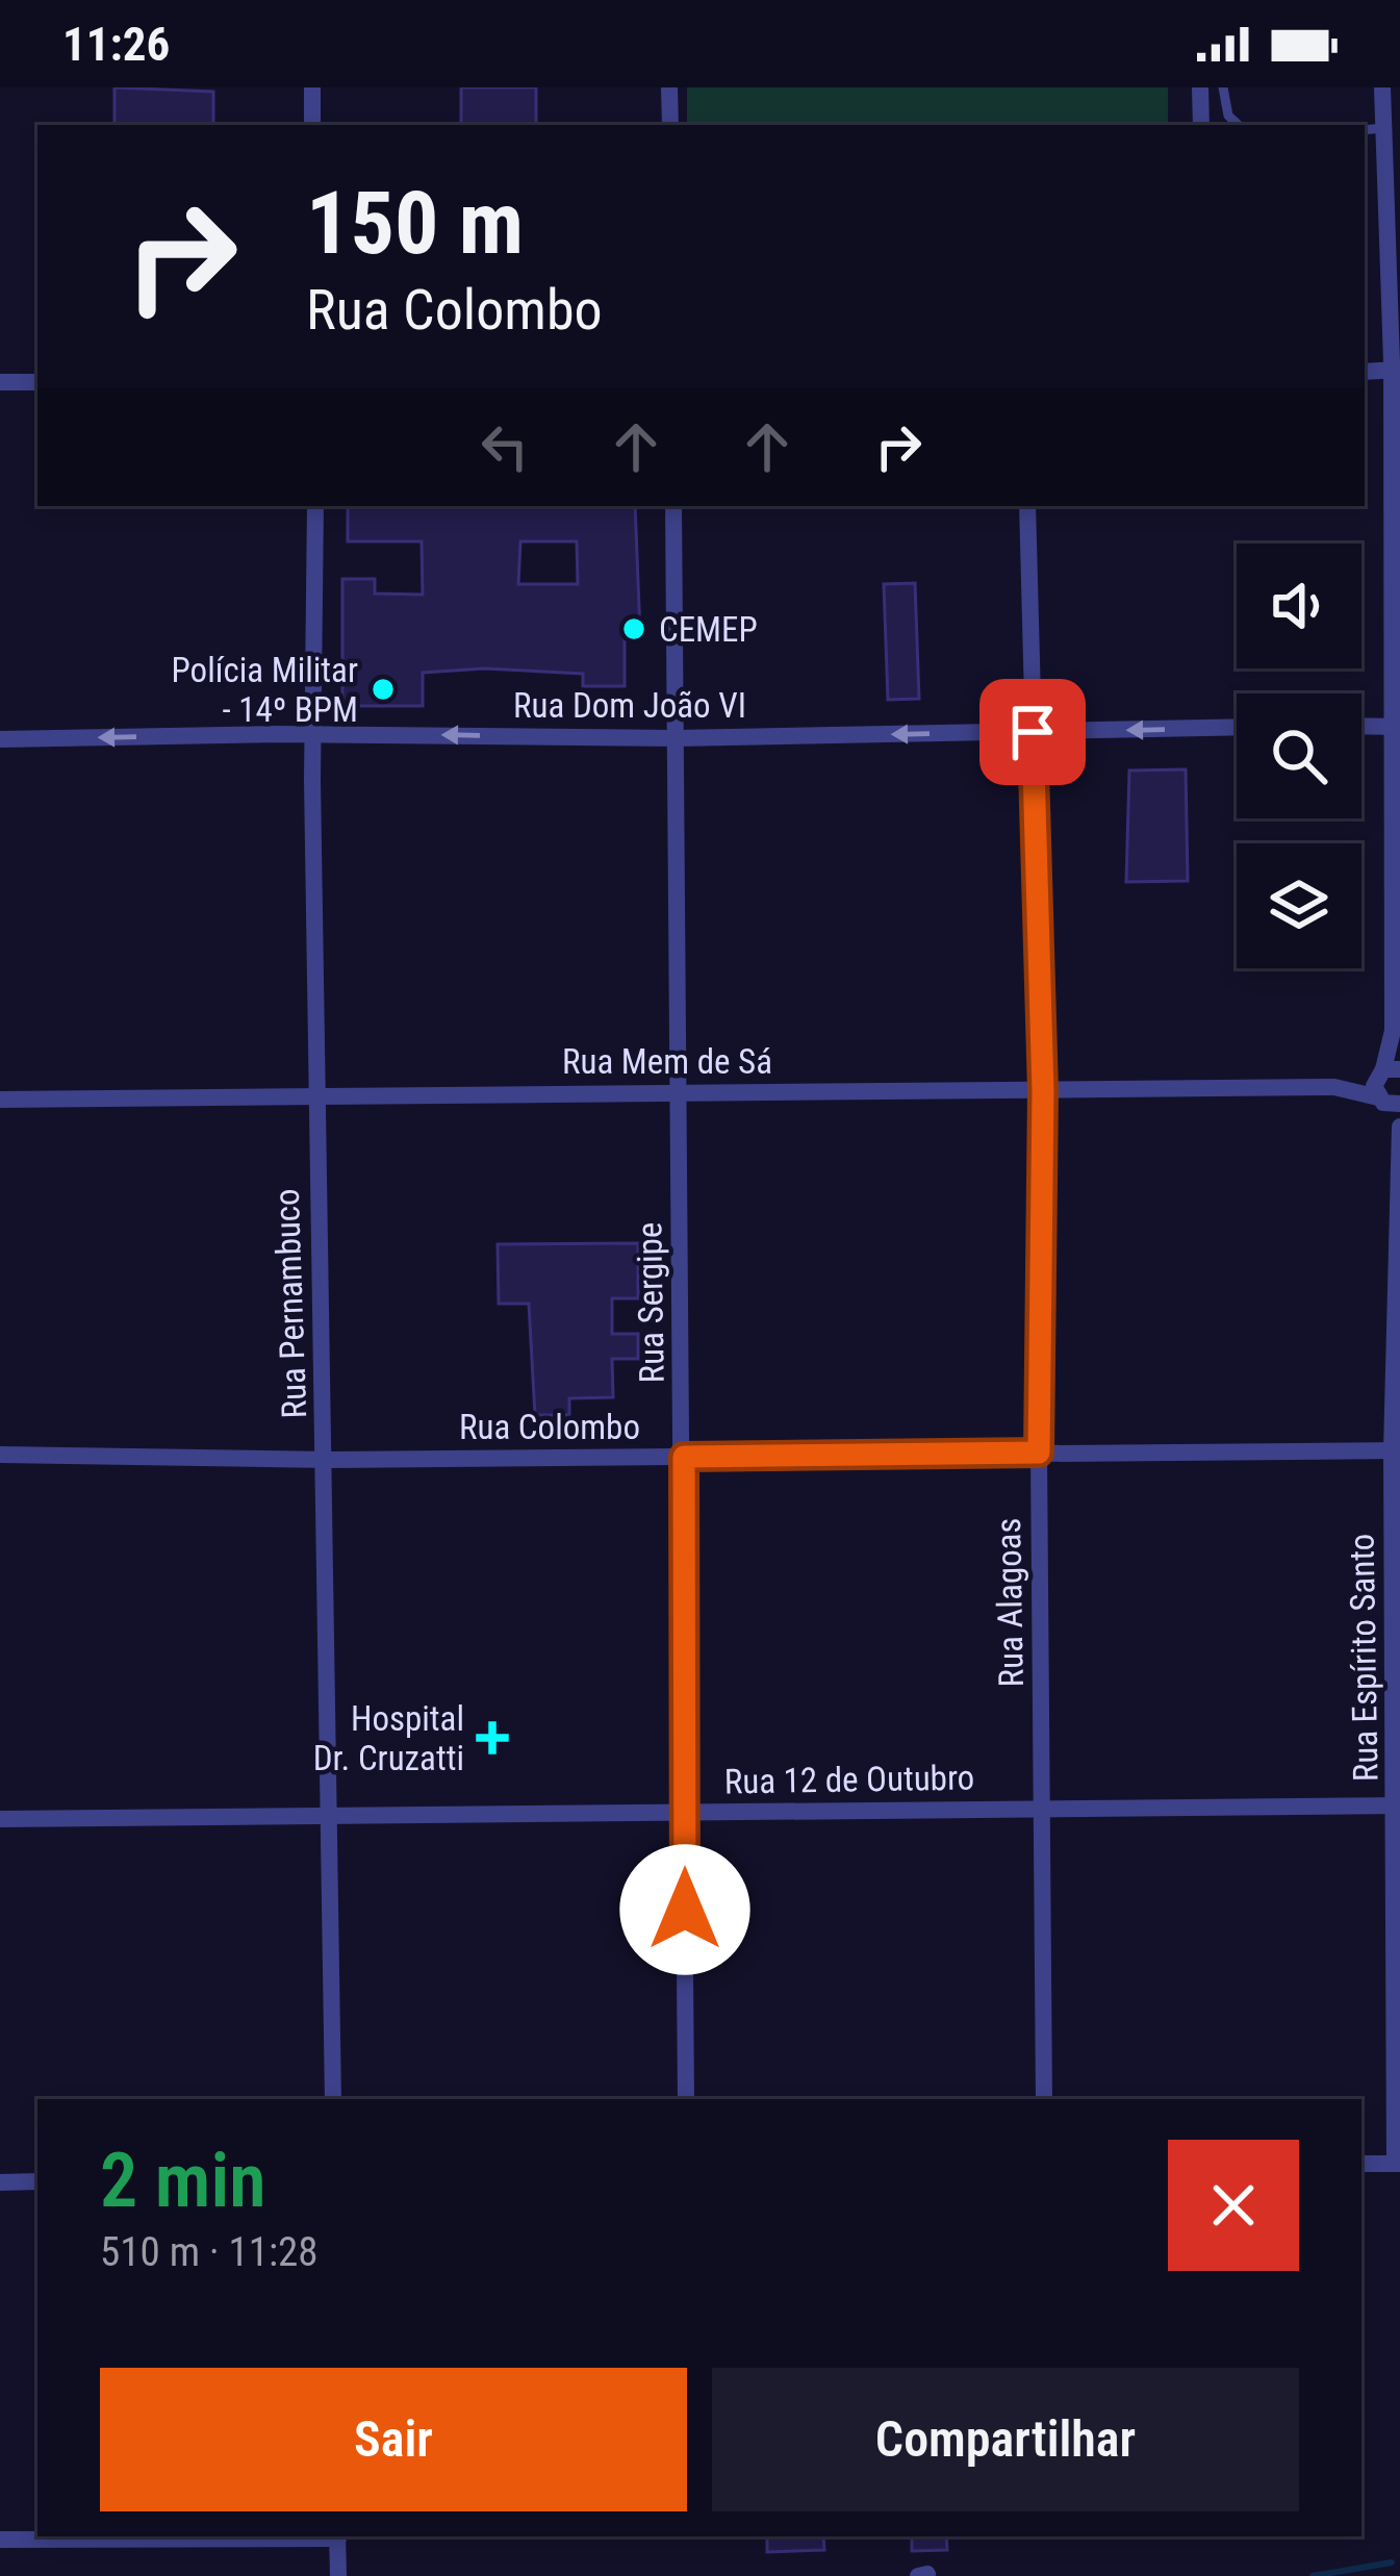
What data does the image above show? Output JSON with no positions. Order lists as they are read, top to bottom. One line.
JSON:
{"streets":{"street":["Rua Dom João VI","Rua Mem de Sá","Rua Sergipe","Rua Pernambuco","Rua Colombo","Rua Alagoas","Rua Espírito Santo","Rua 12 de Outubro"]},"crossings":[["Rua Dom João VI","Rua Sergipe"],["Rua Dom João VI","Rua Pernambuco"],["Rua Dom João VI","Rua Alagoas"],["Rua Mem de Sá","Rua Sergipe"],["Rua Mem de Sá","Rua Pernambuco"],["Rua Mem de Sá","Rua Alagoas"],["Rua Mem de Sá","Rua Espírito Santo"],["Rua Sergipe","Rua Colombo"],["Rua Sergipe","Rua 12 de Outubro"],["Rua Pernambuco","Rua Colombo"],["Rua Pernambuco","Rua 12 de Outubro"],["Rua Colombo","Rua Alagoas"],["Rua Colombo","Rua Espírito Santo"],["Rua Alagoas","Rua 12 de Outubro"],["Rua Espírito Santo","Rua 12 de Outubro"]],"one_way":["Rua Dom João VI"],"places":{"other":["CEMEP","Polícia Militar - 14º BPM"],"health":["Hospital Dr. Cruzatti"]},"page":{"status":"11:26","turn":["150 m","Rua Colombo"],"heading":["2 min","510 m · 11:28"],"buttons":["Sair","Compartilhar"]}}
